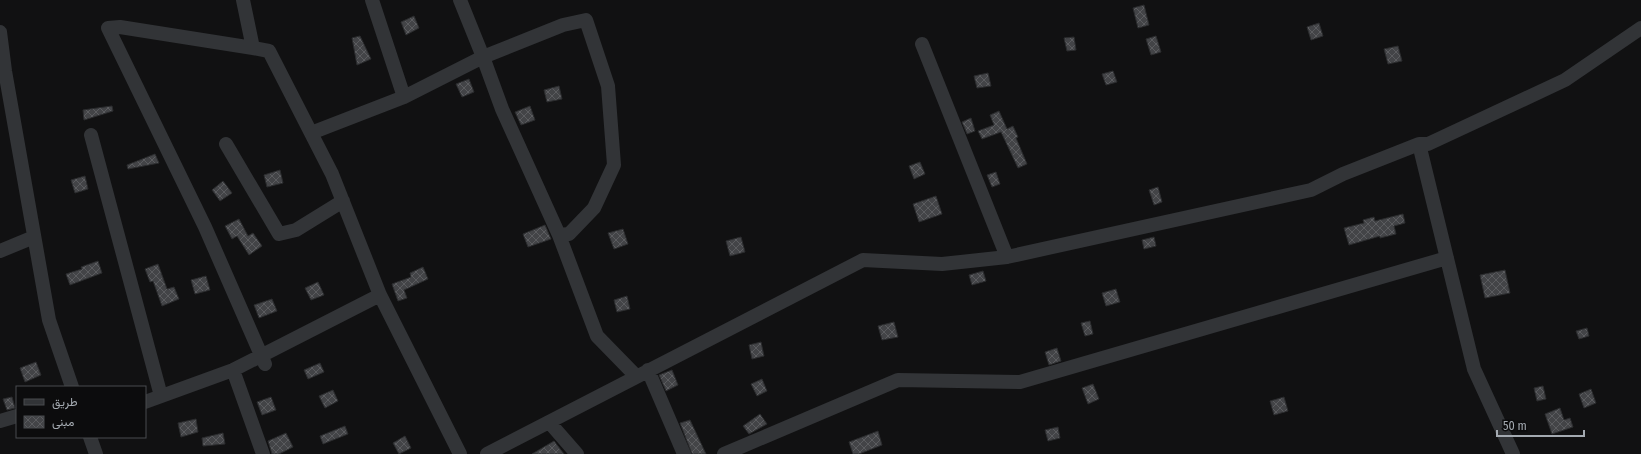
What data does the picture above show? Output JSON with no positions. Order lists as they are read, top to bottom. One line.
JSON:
{"legend":["طريق","مبنى"],"scale_bar":"50 m"}
